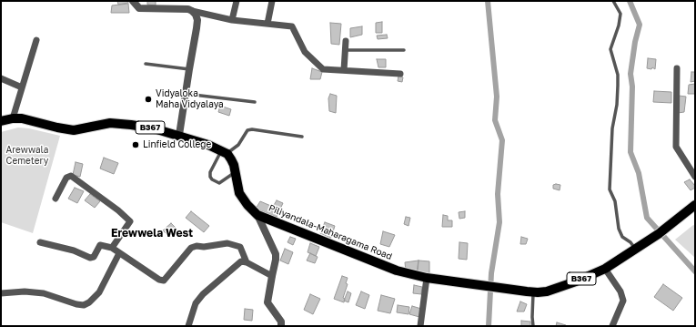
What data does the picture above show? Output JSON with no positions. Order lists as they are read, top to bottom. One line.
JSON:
{"streets":{"main road":["B367","Piliyandala-Maharagama Road"]},"crossings":[["B367","Piliyandala-Maharagama Road"]],"districts":["Erewwela West"],"parks":["Arewwala Cemetery"],"places":["Vidyaloka Maha Vidyalaya","Linfield College"]}
